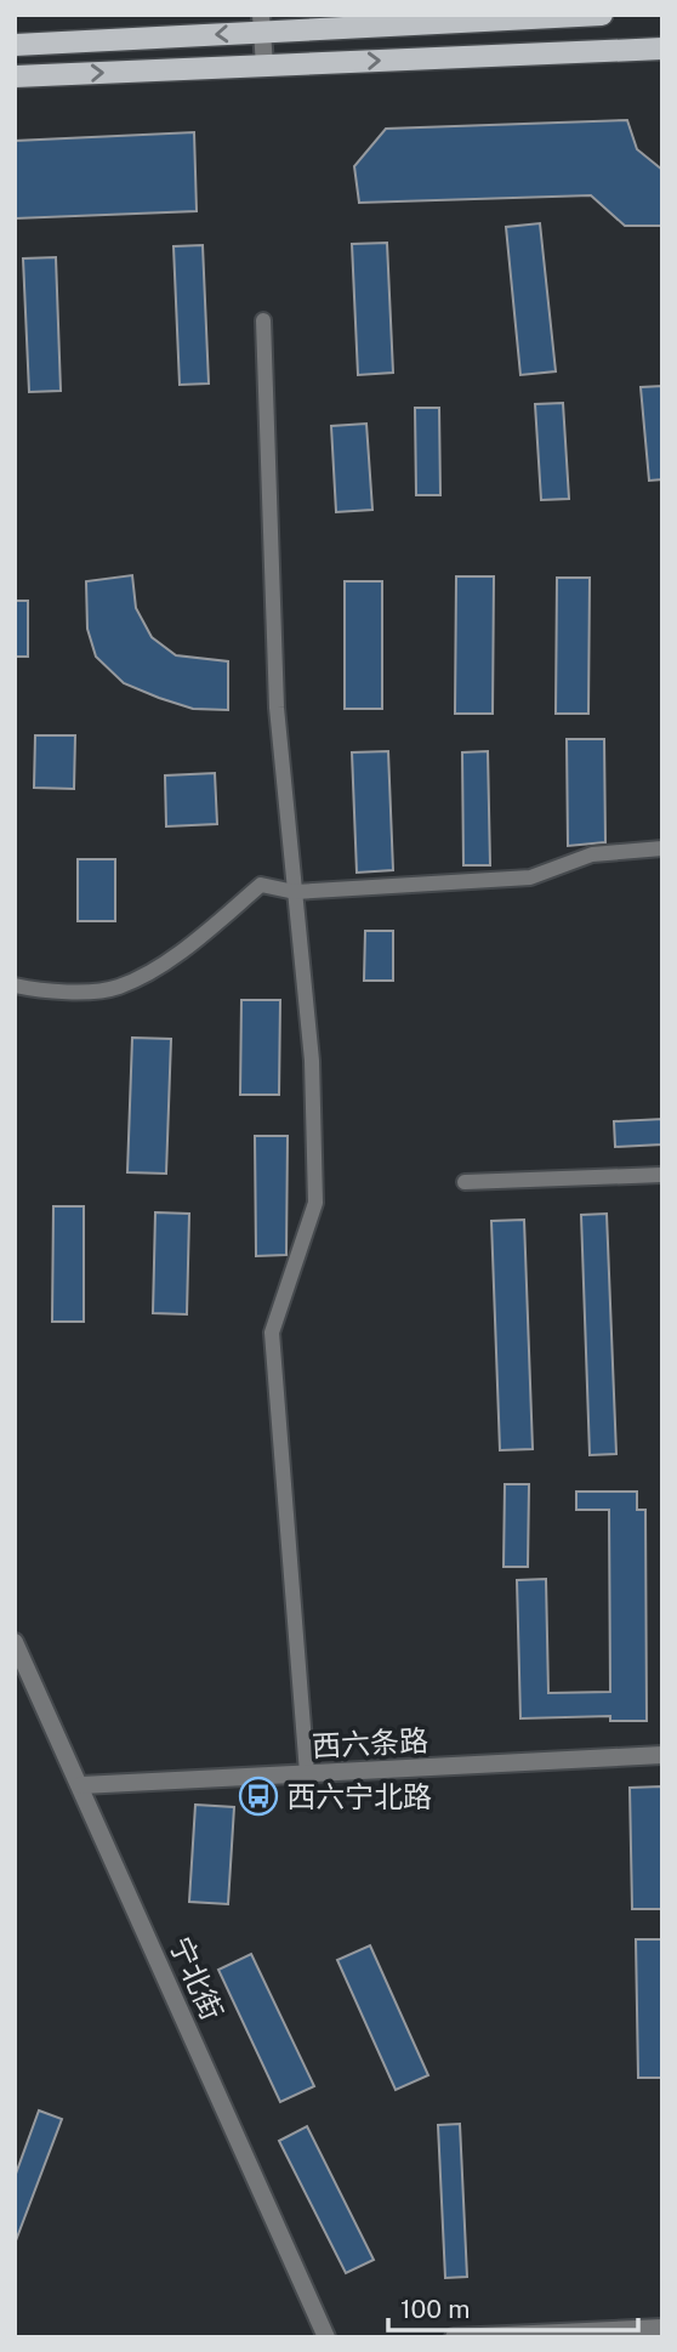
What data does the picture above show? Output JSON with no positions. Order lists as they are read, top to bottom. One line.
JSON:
{"streets":{"street":["西六条路","宁北街"]},"crossings":[["西六条路","宁北街"]],"places":{"bus stop":["西六宁北路"]},"scale_bar":"100 m"}
